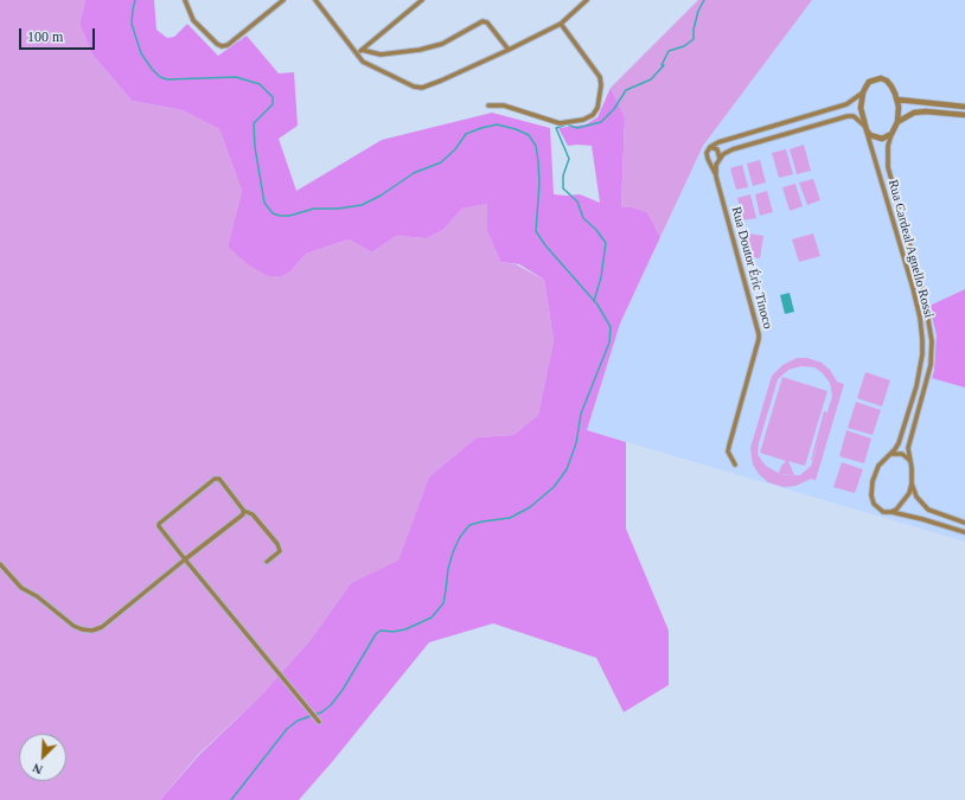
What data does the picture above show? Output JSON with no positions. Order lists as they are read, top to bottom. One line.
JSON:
{"streets":{"street":["Rua Cardeal Agnello Rossi","Rua Doutor Éric Tinoco"]},"scale_bar":"100 m","north":"bottom left"}
